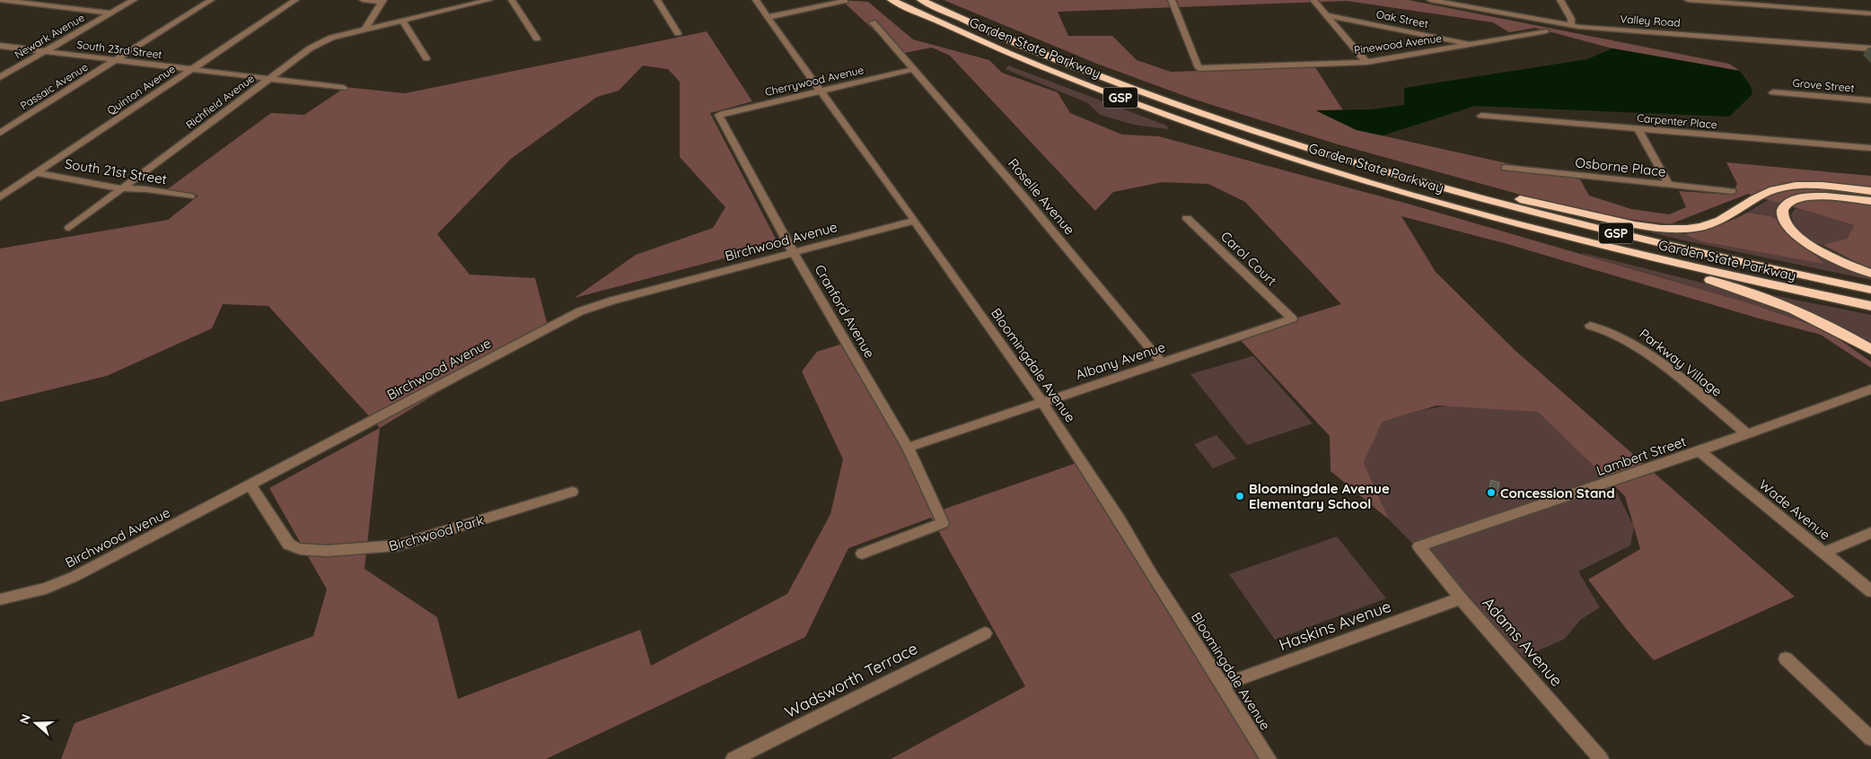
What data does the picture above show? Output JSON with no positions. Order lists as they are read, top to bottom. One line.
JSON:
{"streets":{"highway":["Garden State Parkway","GSP"],"street":["Oak Street","Valley Road","Newark Avenue","Pinewood Avenue","South 23rd Street","Cherrywood Avenue","Grove Street","Passaic Avenue","Quinton Avenue","Richfield Avenue","Carpenter Place","Osborne Place","South 21st Street","Roselle Avenue","Birchwood Avenue","Carol Court","Cranford Avenue","Albany Avenue","Parkway Village","Bloomingdale Avenue","Lambert Street","Wade Avenue","Birchwood Park","Haskins Avenue","Adams Avenue","Wadsworth Terrace"]},"crossings":[["Oak Street","Pinewood Avenue"],["Newark Avenue","South 23rd Street"],["South 23rd Street","Passaic Avenue"],["South 23rd Street","Quinton Avenue"],["South 23rd Street","Richfield Avenue"],["Cherrywood Avenue","Roselle Avenue"],["Cherrywood Avenue","Cranford Avenue"],["Cherrywood Avenue","Bloomingdale Avenue"],["Quinton Avenue","South 21st Street"],["Richfield Avenue","South 21st Street"],["Roselle Avenue","Albany Avenue"],["Birchwood Avenue","Cranford Avenue"],["Birchwood Avenue","Bloomingdale Avenue"],["Birchwood Avenue","Birchwood Park"],["Carol Court","Albany Avenue"],["Cranford Avenue","Albany Avenue"],["Albany Avenue","Bloomingdale Avenue"],["Parkway Village","Lambert Street"],["Bloomingdale Avenue","Haskins Avenue"],["Lambert Street","Wade Avenue"],["Lambert Street","Adams Avenue"],["Haskins Avenue","Adams Avenue"]],"places":["Concession Stand","Bloomingdale Avenue Elementary School"],"north":"left"}
